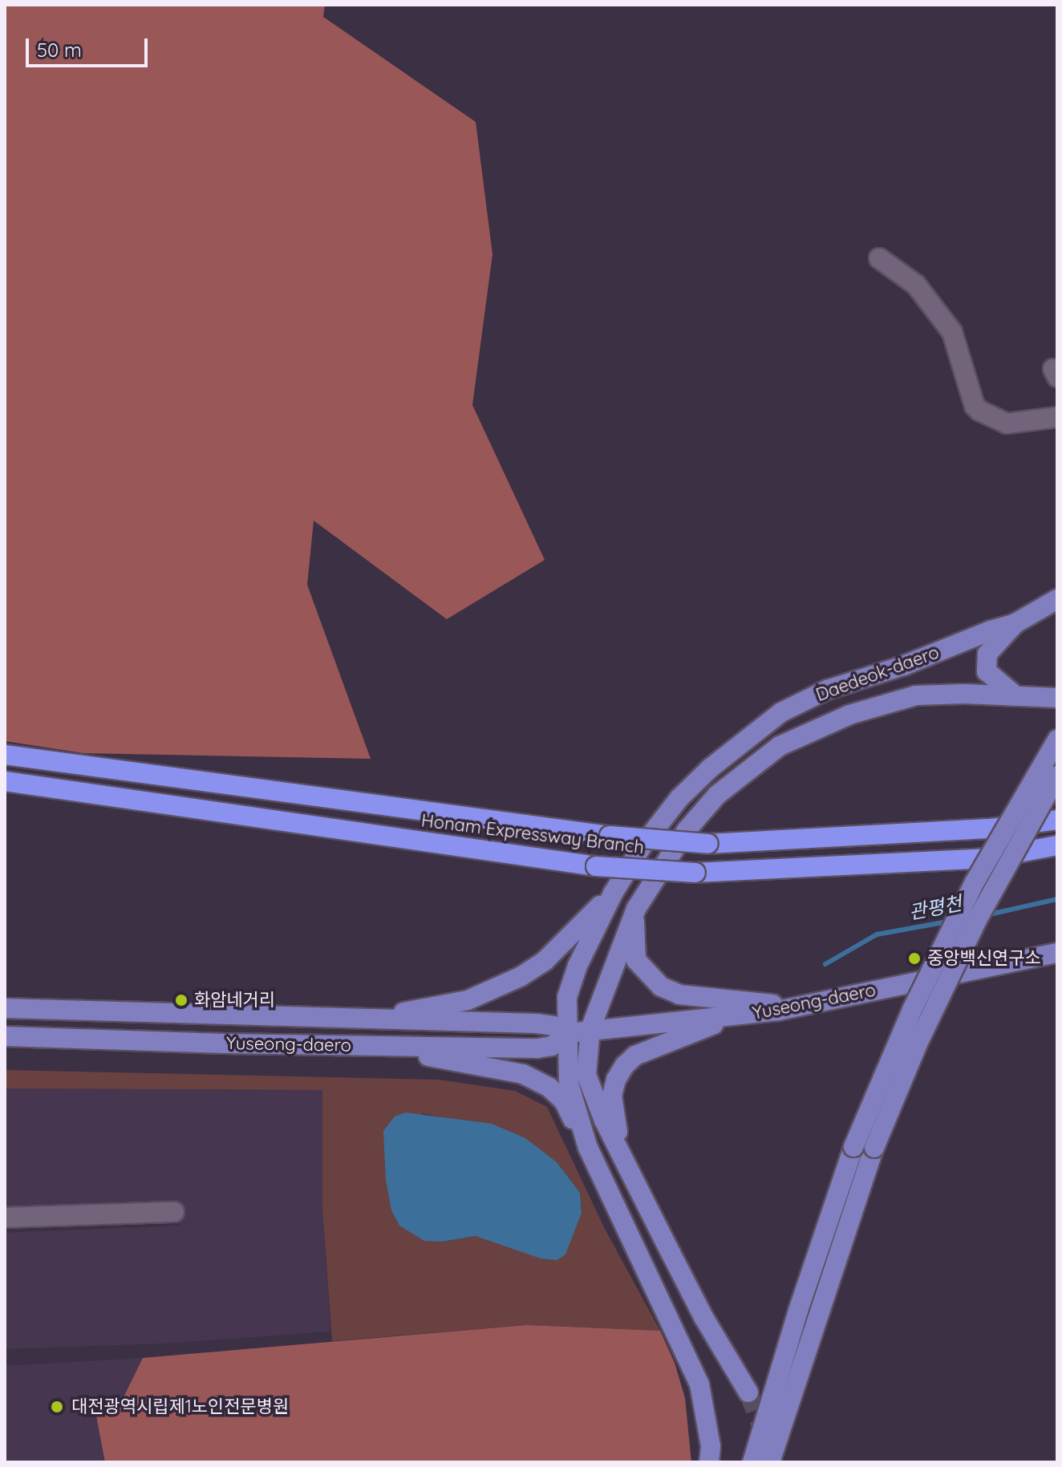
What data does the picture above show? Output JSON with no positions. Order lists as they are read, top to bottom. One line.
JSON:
{"streets":{"highway":["Honam Expressway Branch"],"main road":["Daedeok-daero","Yuseong-daero"]},"crossings":[["Daedeok-daero","Yuseong-daero"]],"water":["관평천"],"places":["중앙백신연구소","화암네거리","대전광역시립제1노인전문병원"],"scale_bar":"50 m"}
